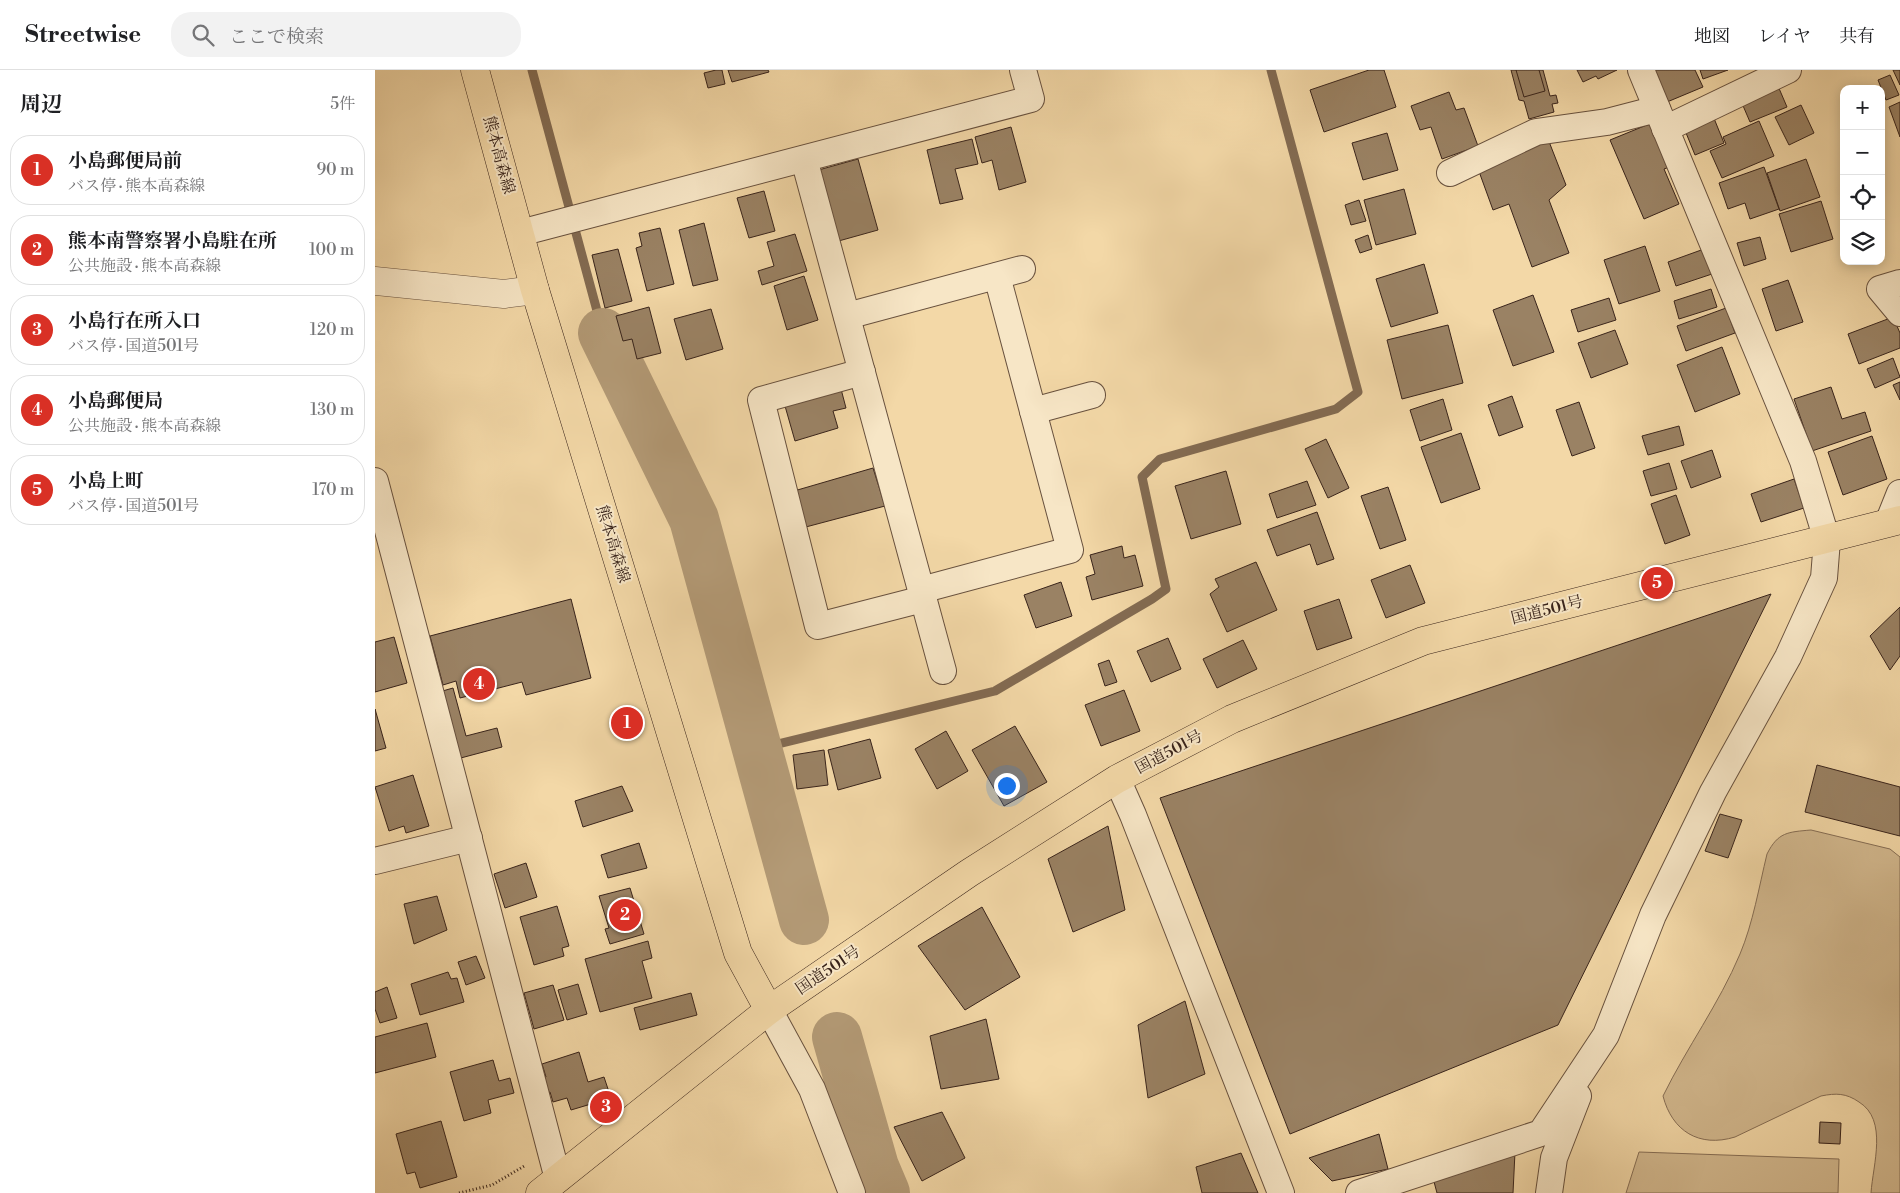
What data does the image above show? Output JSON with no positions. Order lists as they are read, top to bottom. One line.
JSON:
{"streets":{"main road":["熊本高森線","国道501号"]},"crossings":[["熊本高森線","国道501号"]],"page":{"header":"Streetwise","search":"ここで検索","nav":["地図","レイヤ","共有"],"heading":["周辺","5件"],"map_buttons":["+","−"],"list":[{"mark":"1","name":"小島郵便局前","note":"バス停 · 熊本高森線","value":"90 m"},{"mark":"2","name":"熊本南警察署小島駐在所","note":"公共施設 · 熊本高森線","value":"100 m"},{"mark":"3","name":"小島行在所入口","note":"バス停 · 国道501号","value":"120 m"},{"mark":"4","name":"小島郵便局","note":"公共施設 · 熊本高森線","value":"130 m"},{"mark":"5","name":"小島上町","note":"バス停 · 国道501号","value":"170 m"}],"pins":["5","4","1","2","3"]}}
